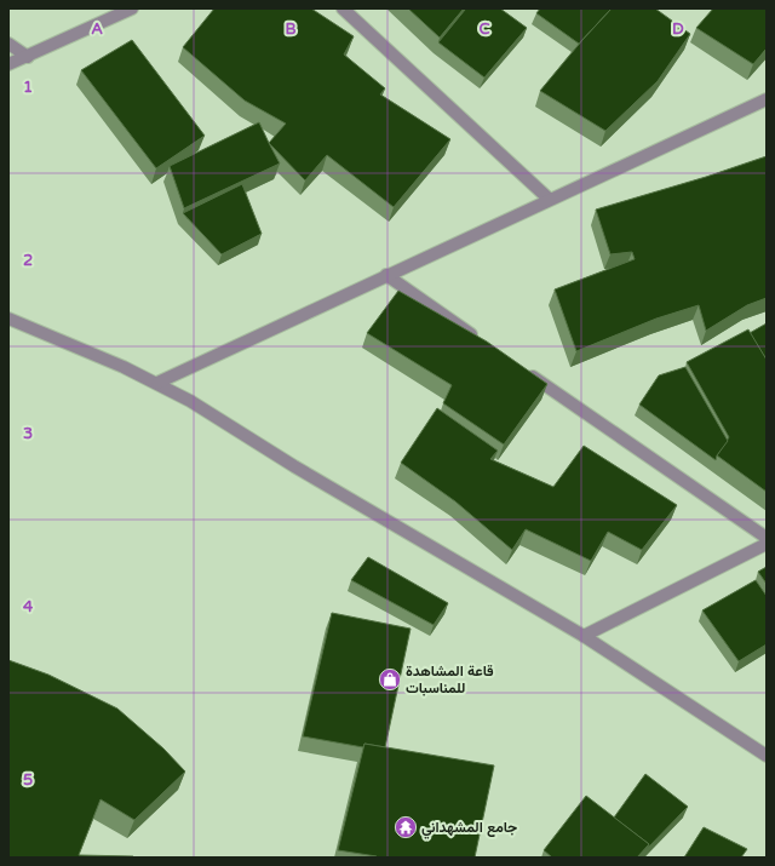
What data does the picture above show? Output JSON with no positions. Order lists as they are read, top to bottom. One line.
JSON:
{"places":{"shop":["قاعة المشاهدة للمناسبات"],"temple":["جامع المشهداني"]},"grid":{"columns":["A","B","C","D"],"rows":["1","2","3","4","5"]}}
